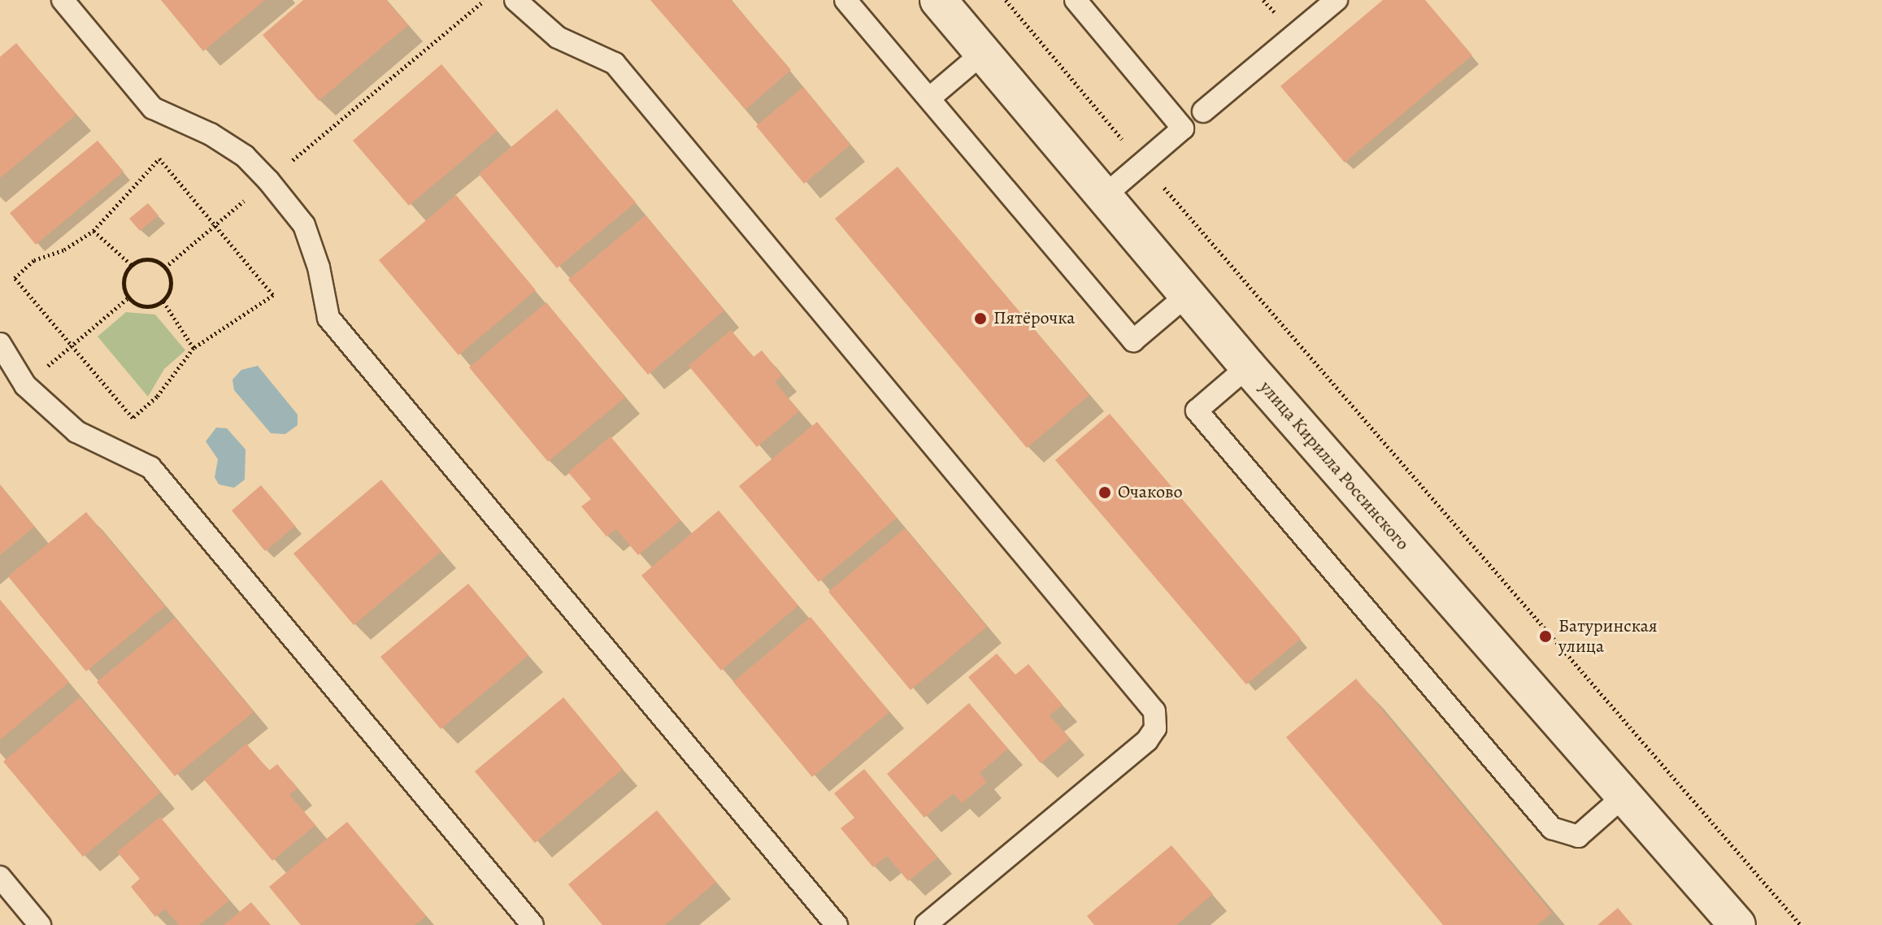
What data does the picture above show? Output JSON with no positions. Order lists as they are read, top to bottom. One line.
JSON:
{"streets":{"main road":["улица Кирилла Россинского"]},"places":["Пятёрочка","Очаково","Батуринская улица"]}
